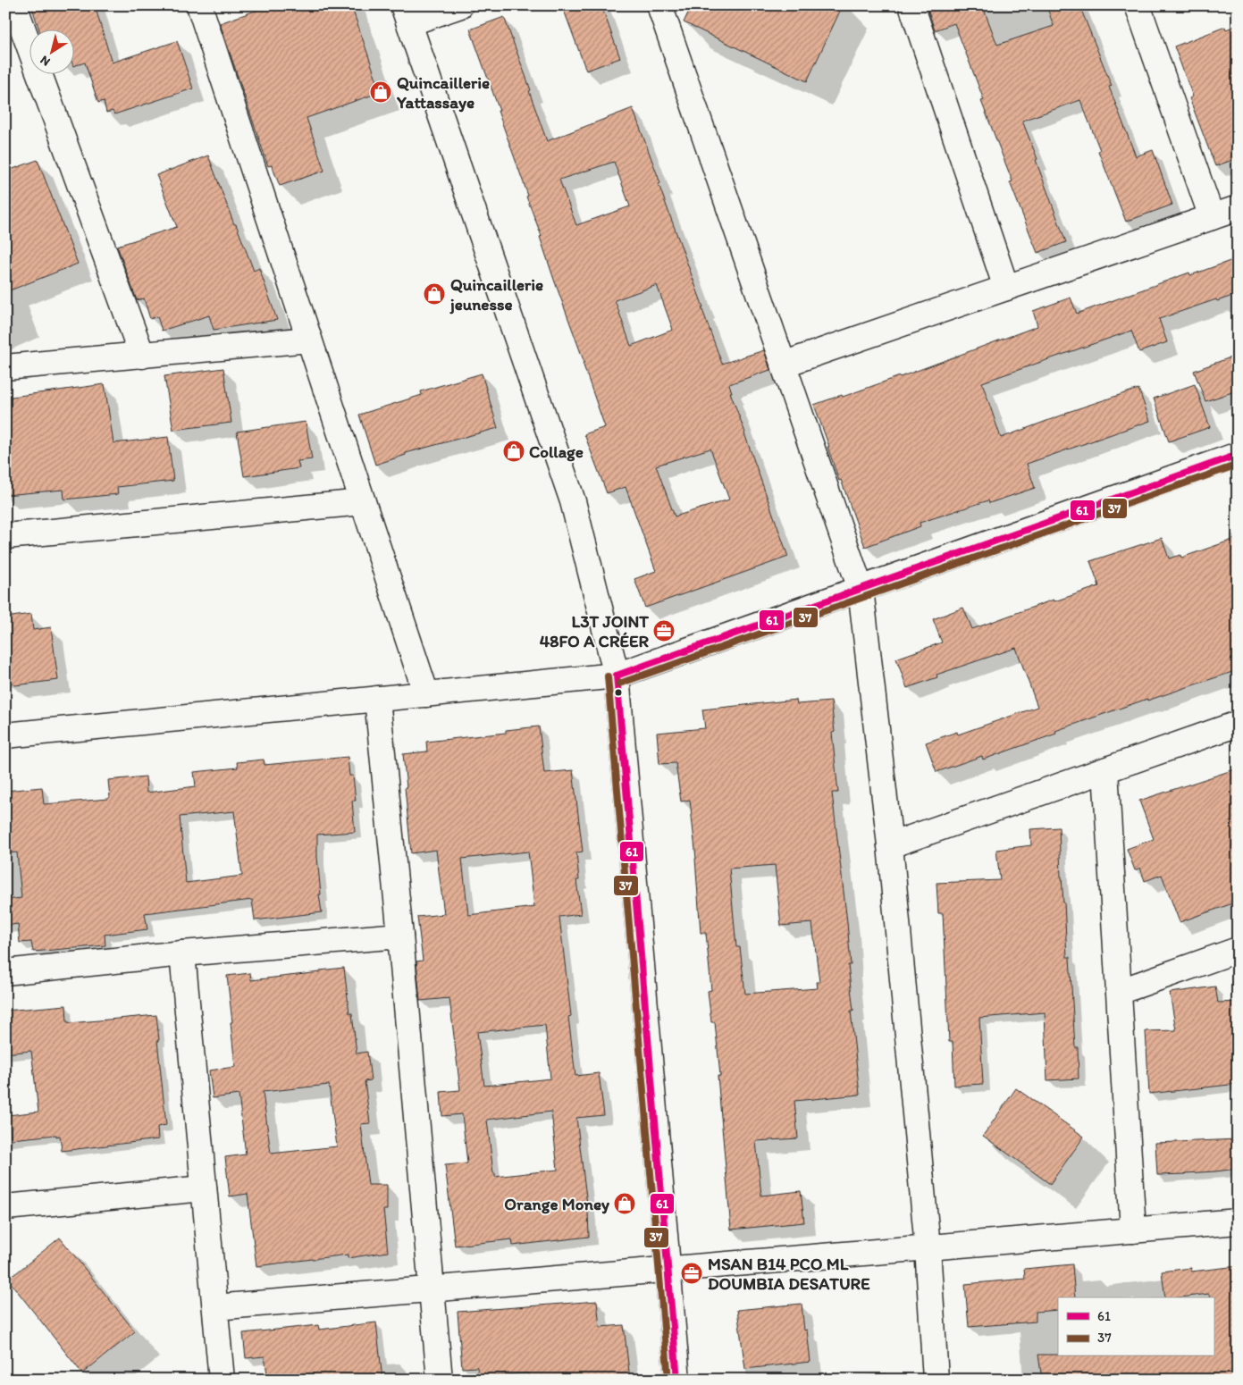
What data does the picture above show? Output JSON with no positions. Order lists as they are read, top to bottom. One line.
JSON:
{"places":{"shop":["Quincaillerie Yattassaye","Quincaillerie jeunesse","Collage","Orange Money"],"office":["L3T JOINT 48FO A CRÉER","MSAN B14 PCO ML DOUMBIA DESATURE"]},"lines":["transit line 61","transit line 37"],"legend":["61","37"],"north":"bottom left"}
